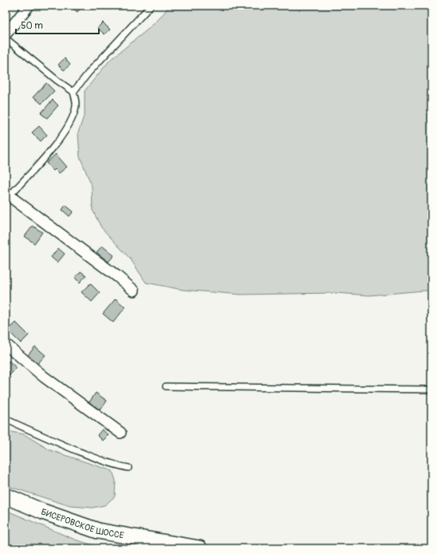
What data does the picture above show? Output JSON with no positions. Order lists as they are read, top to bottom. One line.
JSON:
{"streets":{"main road":["БИСЕРОВСКОЕ ШОССЕ"]},"scale_bar":"50 m"}
